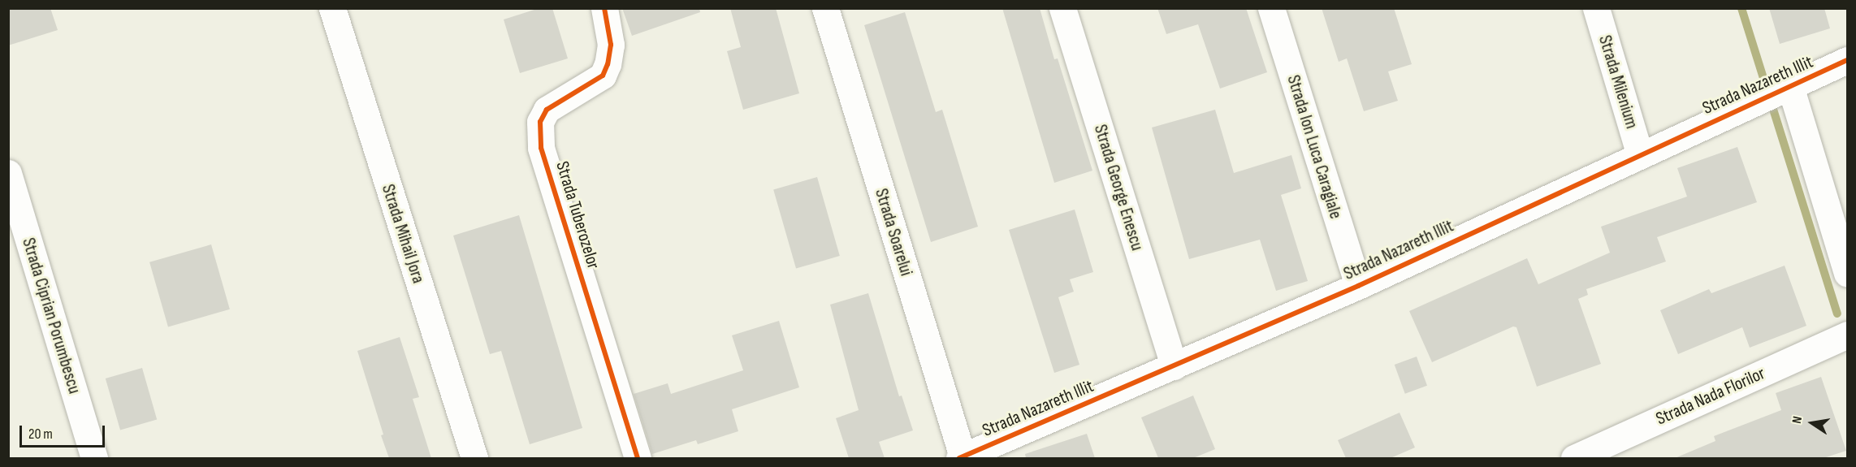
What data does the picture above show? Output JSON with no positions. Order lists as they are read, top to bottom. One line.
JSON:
{"streets":{"street":["Strada Milenium","Strada Nazareth Illit","Strada Ion Luca Caragiale","Strada George Enescu","Strada Tuberozelor","Strada Soarelui","Strada Mihail Jora","Strada Ciprian Porumbescu","Strada Nada Florilor"]},"crossings":[["Strada Milenium","Strada Nazareth Illit"],["Strada Nazareth Illit","Strada Ion Luca Caragiale"],["Strada Nazareth Illit","Strada George Enescu"],["Strada Nazareth Illit","Strada Soarelui"]],"scale_bar":"20 m","north":"left"}
